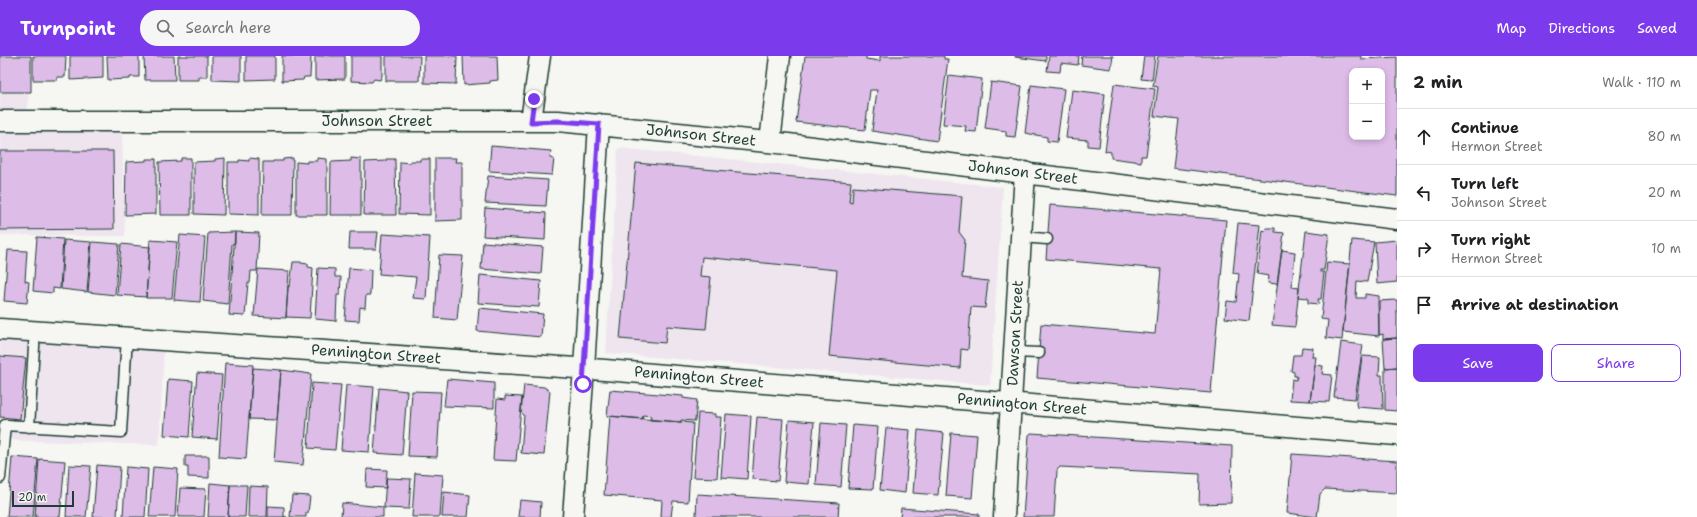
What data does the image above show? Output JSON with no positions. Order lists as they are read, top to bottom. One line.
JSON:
{"streets":{"street":["Johnson Street","Dawson Street","Pennington Street"]},"crossings":[["Johnson Street","Dawson Street"],["Dawson Street","Pennington Street"]],"scale_bar":"20 m","page":{"header":"Turnpoint","search":"Search here","nav":["Map","Directions","Saved"],"heading":["2 min","Walk · 110 m"],"map_buttons":["+","−"],"list":[["Continue","Hermon Street","80 m"],["Turn left","Johnson Street","20 m"],["Turn right","Hermon Street","10 m"],"Arrive at destination"],"buttons":["Save","Share"],"scale":"20 m"}}
